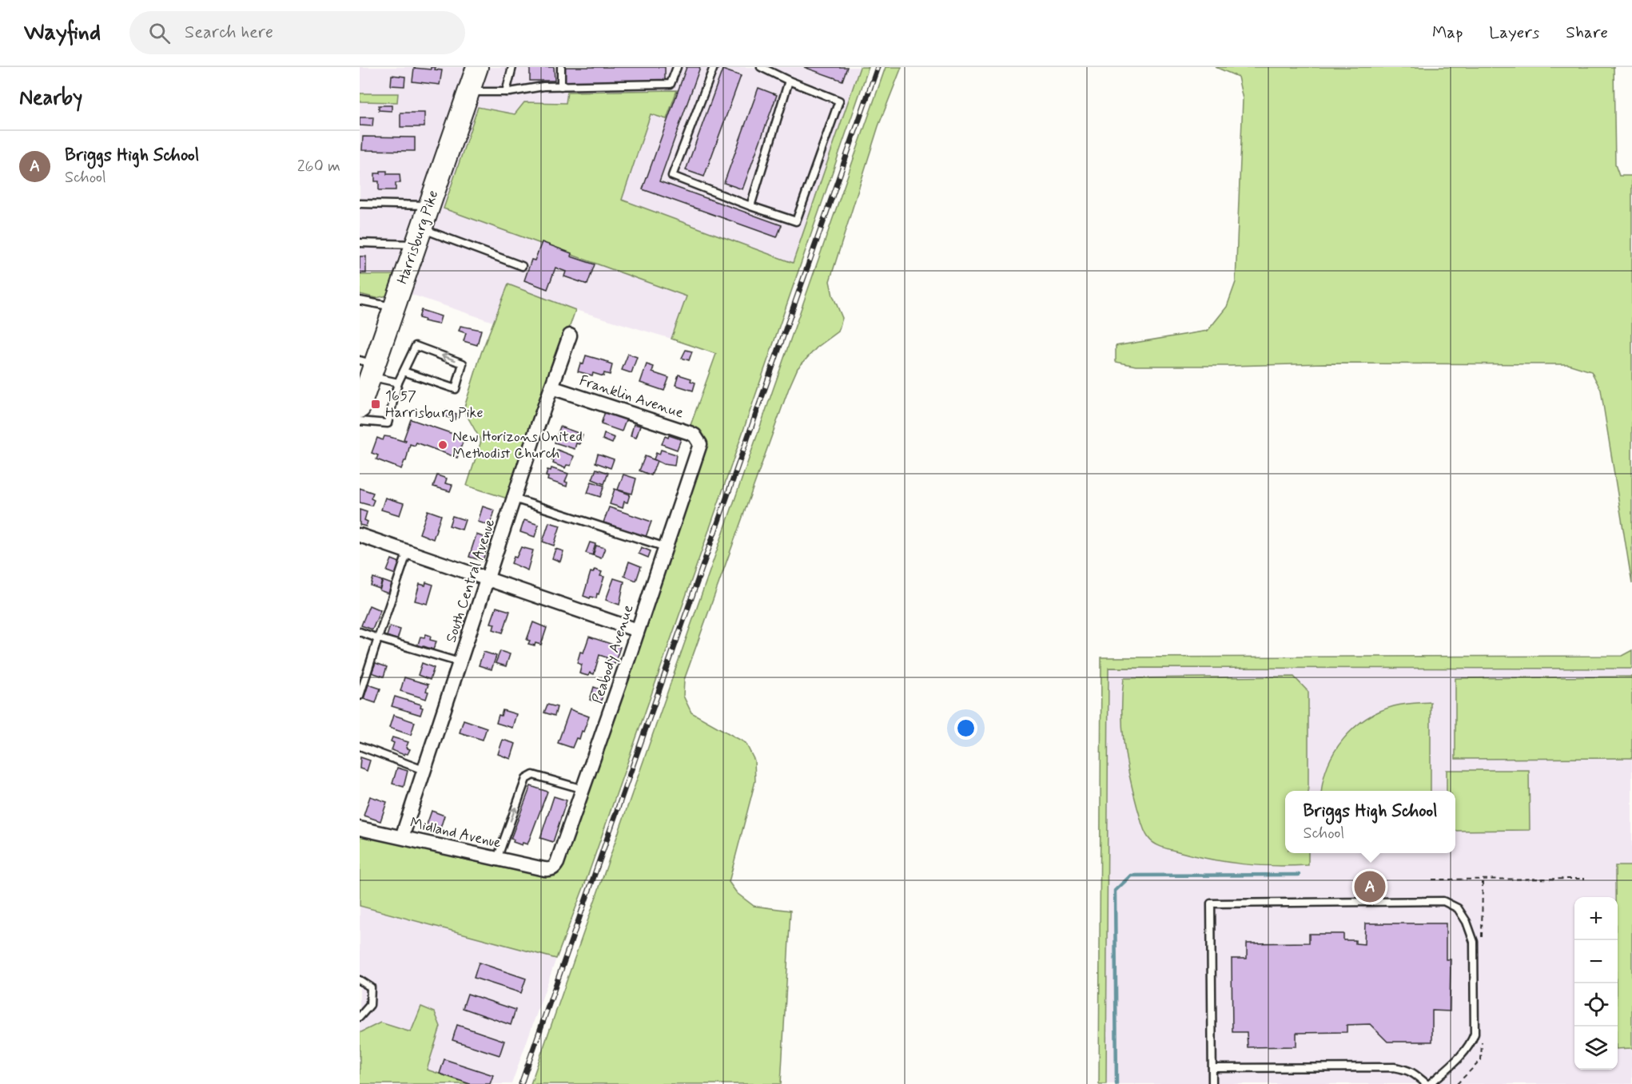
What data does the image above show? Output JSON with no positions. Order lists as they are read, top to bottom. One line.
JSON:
{"streets":{"main road":["Harrisburg Pike"],"street":["Franklin Avenue","South Central Avenue","Peabody Avenue","Midland Avenue"]},"crossings":[["Franklin Avenue","South Central Avenue"],["Franklin Avenue","Peabody Avenue"],["South Central Avenue","Midland Avenue"],["Peabody Avenue","Midland Avenue"]],"places":{"transit":["1657 Harrisburg Pike"],"other":["New Horizons United Methodist Church"]},"page":{"header":"Wayfind","search":"Search here","nav":["Map","Layers","Share"],"heading":"Nearby","list":[{"mark":"A","name":"Briggs High School","note":"School","value":"260 m"}],"popup":["Briggs High School","School"],"pins":"A","map_buttons":["+","−"]}}
